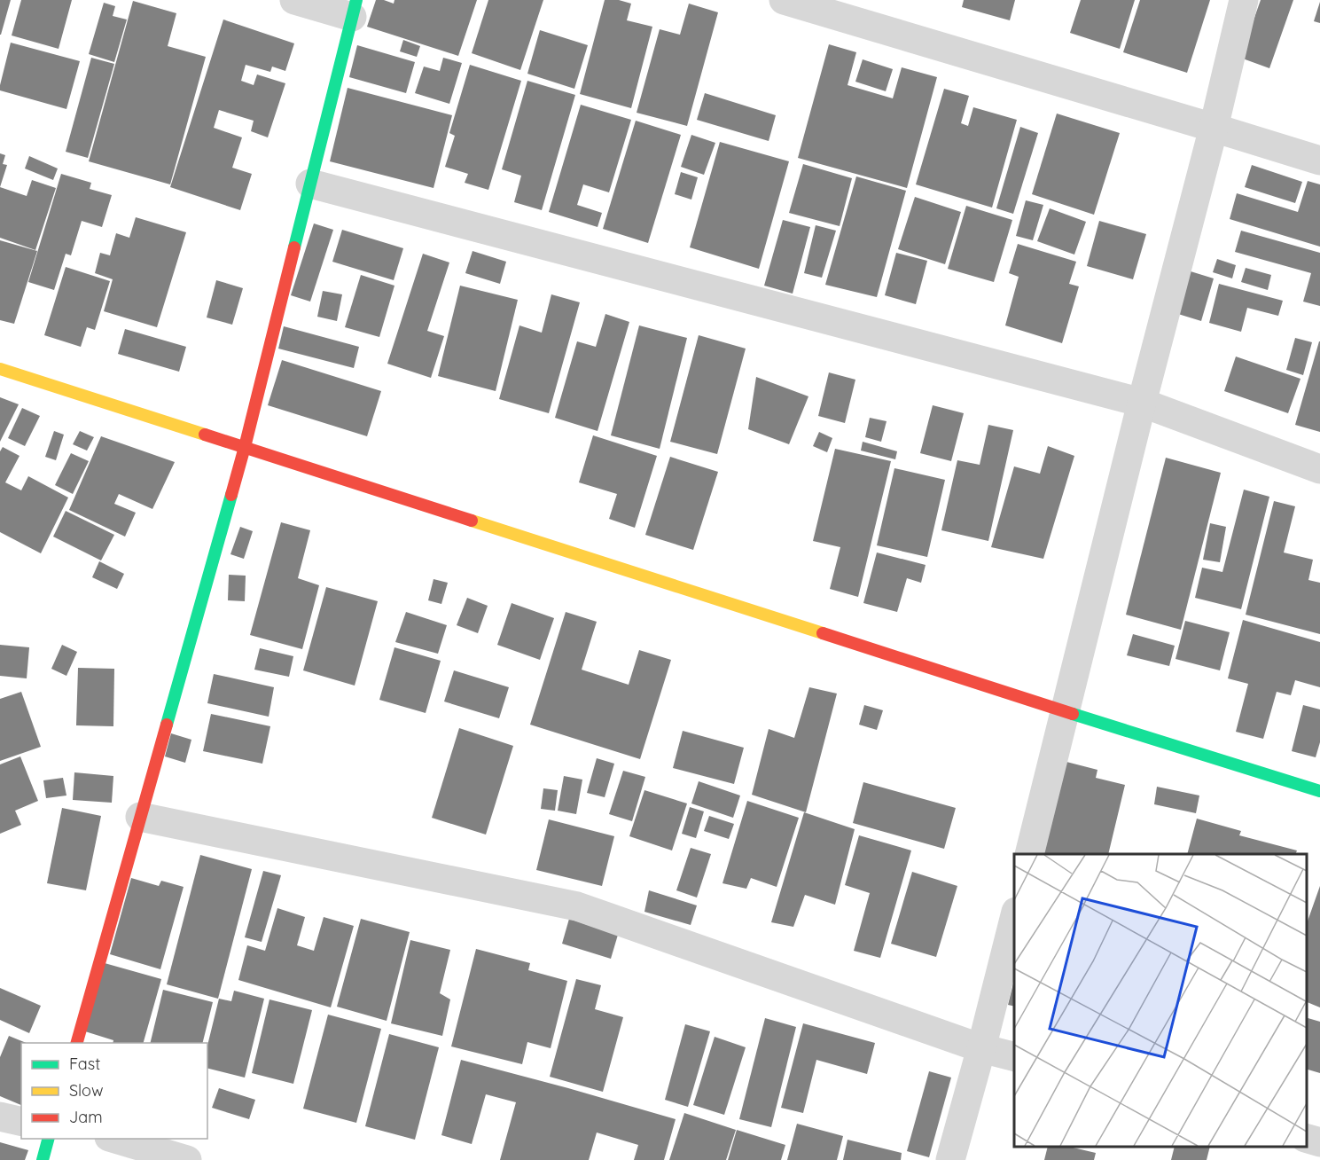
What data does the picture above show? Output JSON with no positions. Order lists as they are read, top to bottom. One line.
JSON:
{"legend":["Fast","Slow","Jam"]}
